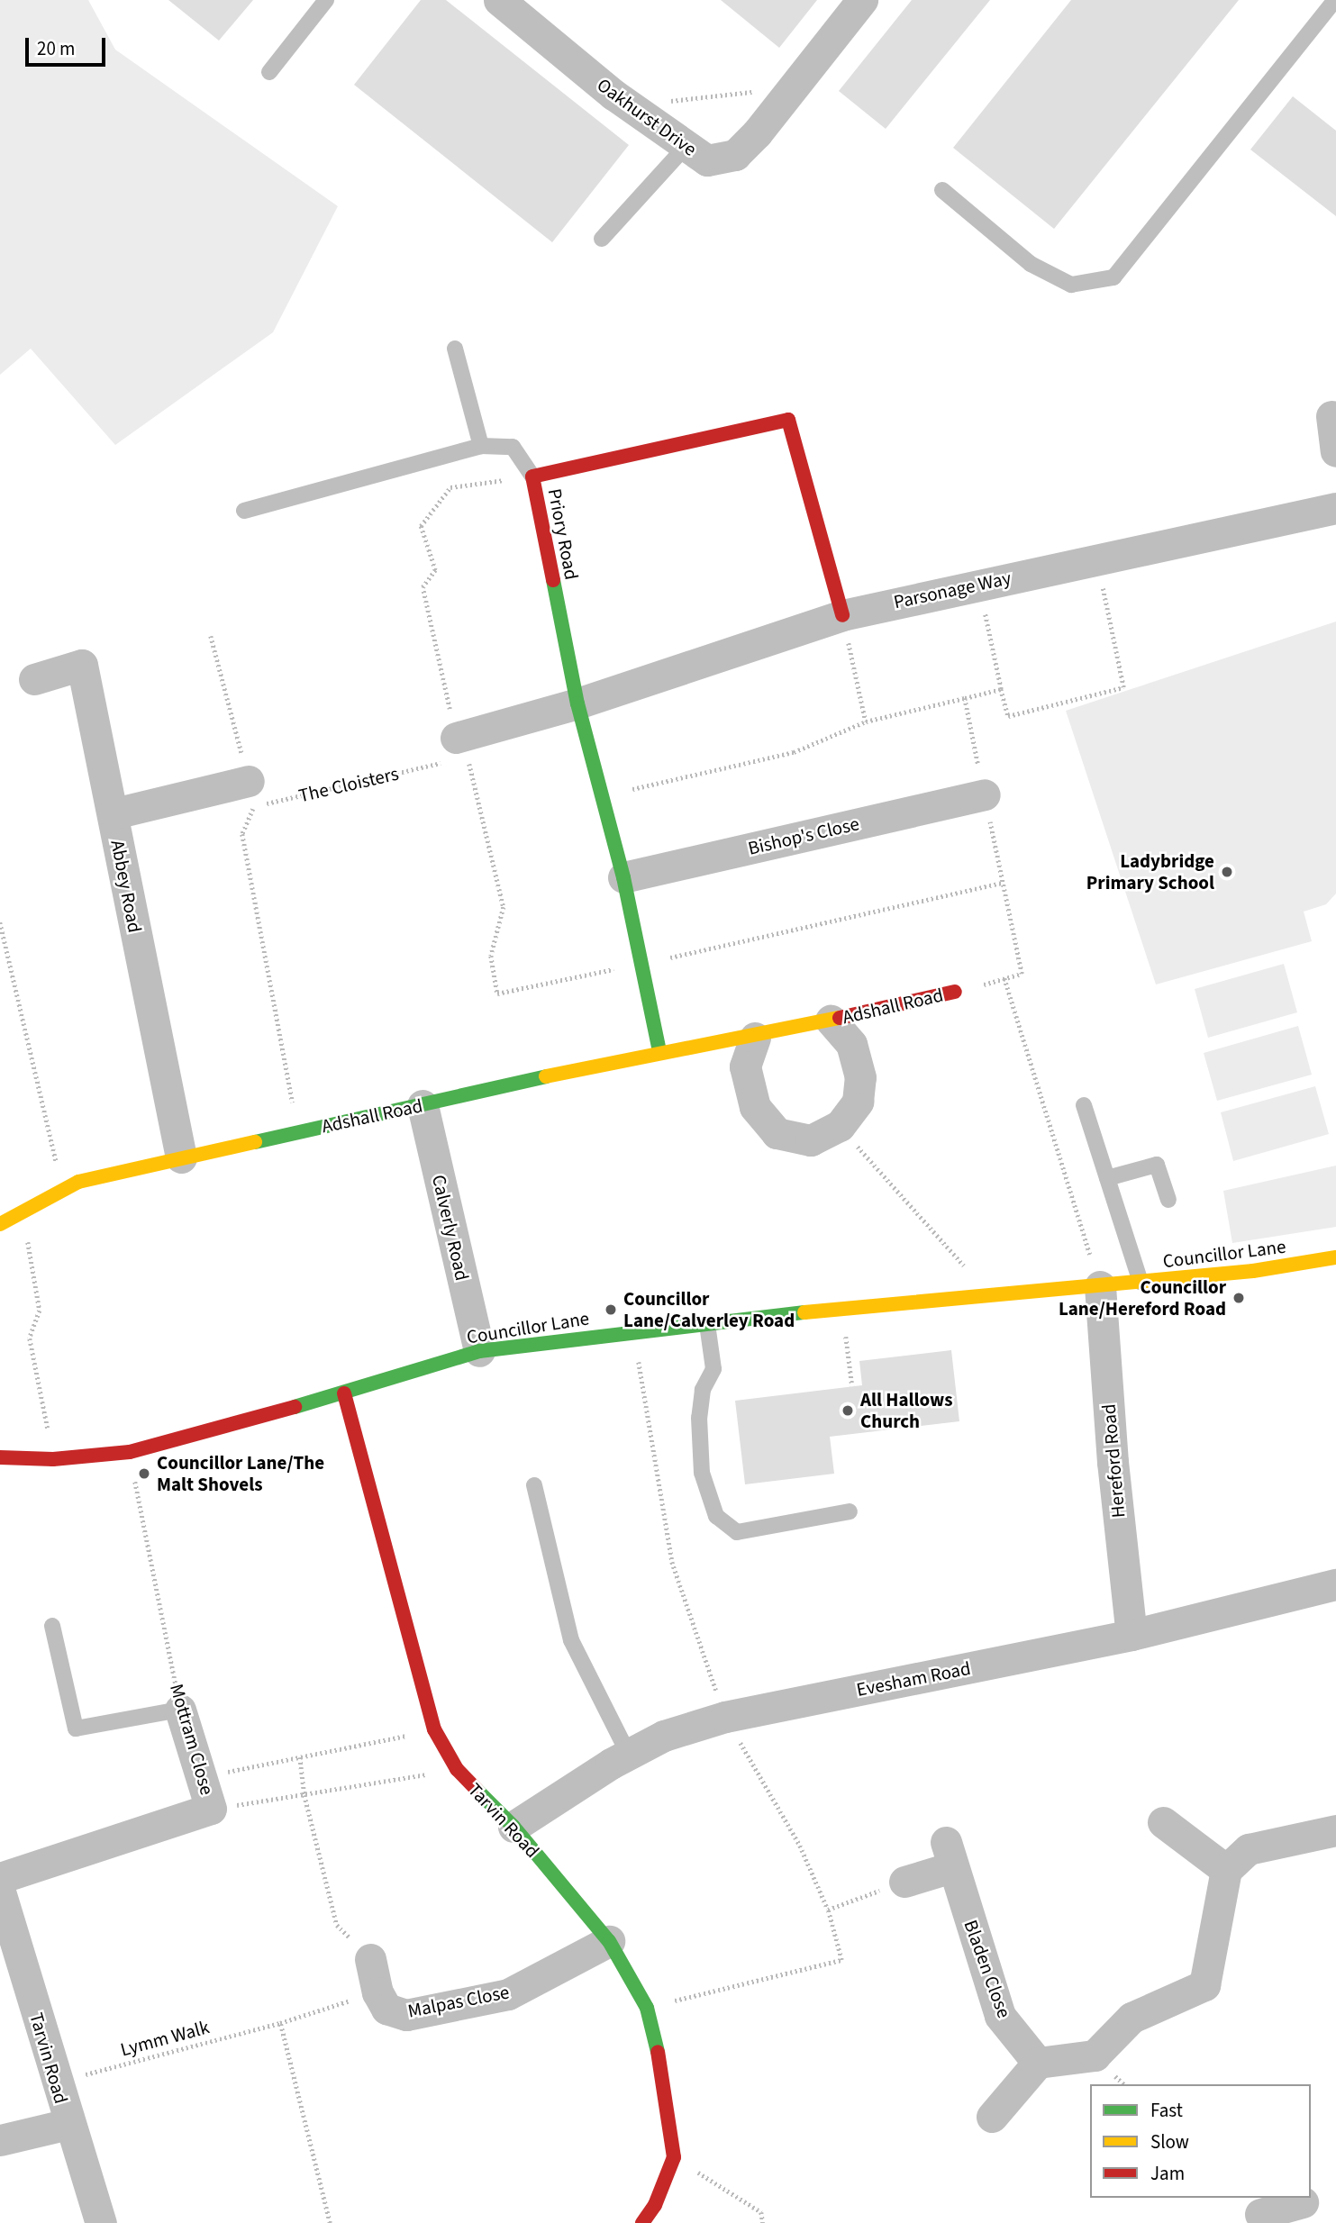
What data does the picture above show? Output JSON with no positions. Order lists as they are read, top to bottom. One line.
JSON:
{"streets":{"street":["Oakhurst Drive","Priory Road","Parsonage Way","Bishop's Close","Abbey Road","Adshall Road","Calverly Road","Councillor Lane","Hereford Road","Evesham Road","Mottram Close","Tarvin Road","Bladen Close","Malpas Close"],"path":["The Cloisters","Lymm Walk"]},"crossings":[["Priory Road","Parsonage Way"],["Priory Road","Bishop's Close"],["Priory Road","Adshall Road"],["Abbey Road","Adshall Road"],["Adshall Road","Calverly Road"],["Calverly Road","Councillor Lane"],["Councillor Lane","Hereford Road"],["Councillor Lane","Mottram Close"],["Councillor Lane","Tarvin Road"],["Hereford Road","Evesham Road"],["Evesham Road","Tarvin Road"],["Tarvin Road","Malpas Close"],["Tarvin Road","Lymm Walk"],["Malpas Close","Lymm Walk"]],"places":["Ladybridge Primary School","Councillor Lane/Hereford Road","Councillor Lane/Calverley Road","All Hallows Church","Councillor Lane/The Malt Shovels"],"legend":["Fast","Slow","Jam"],"scale_bar":"20 m"}
